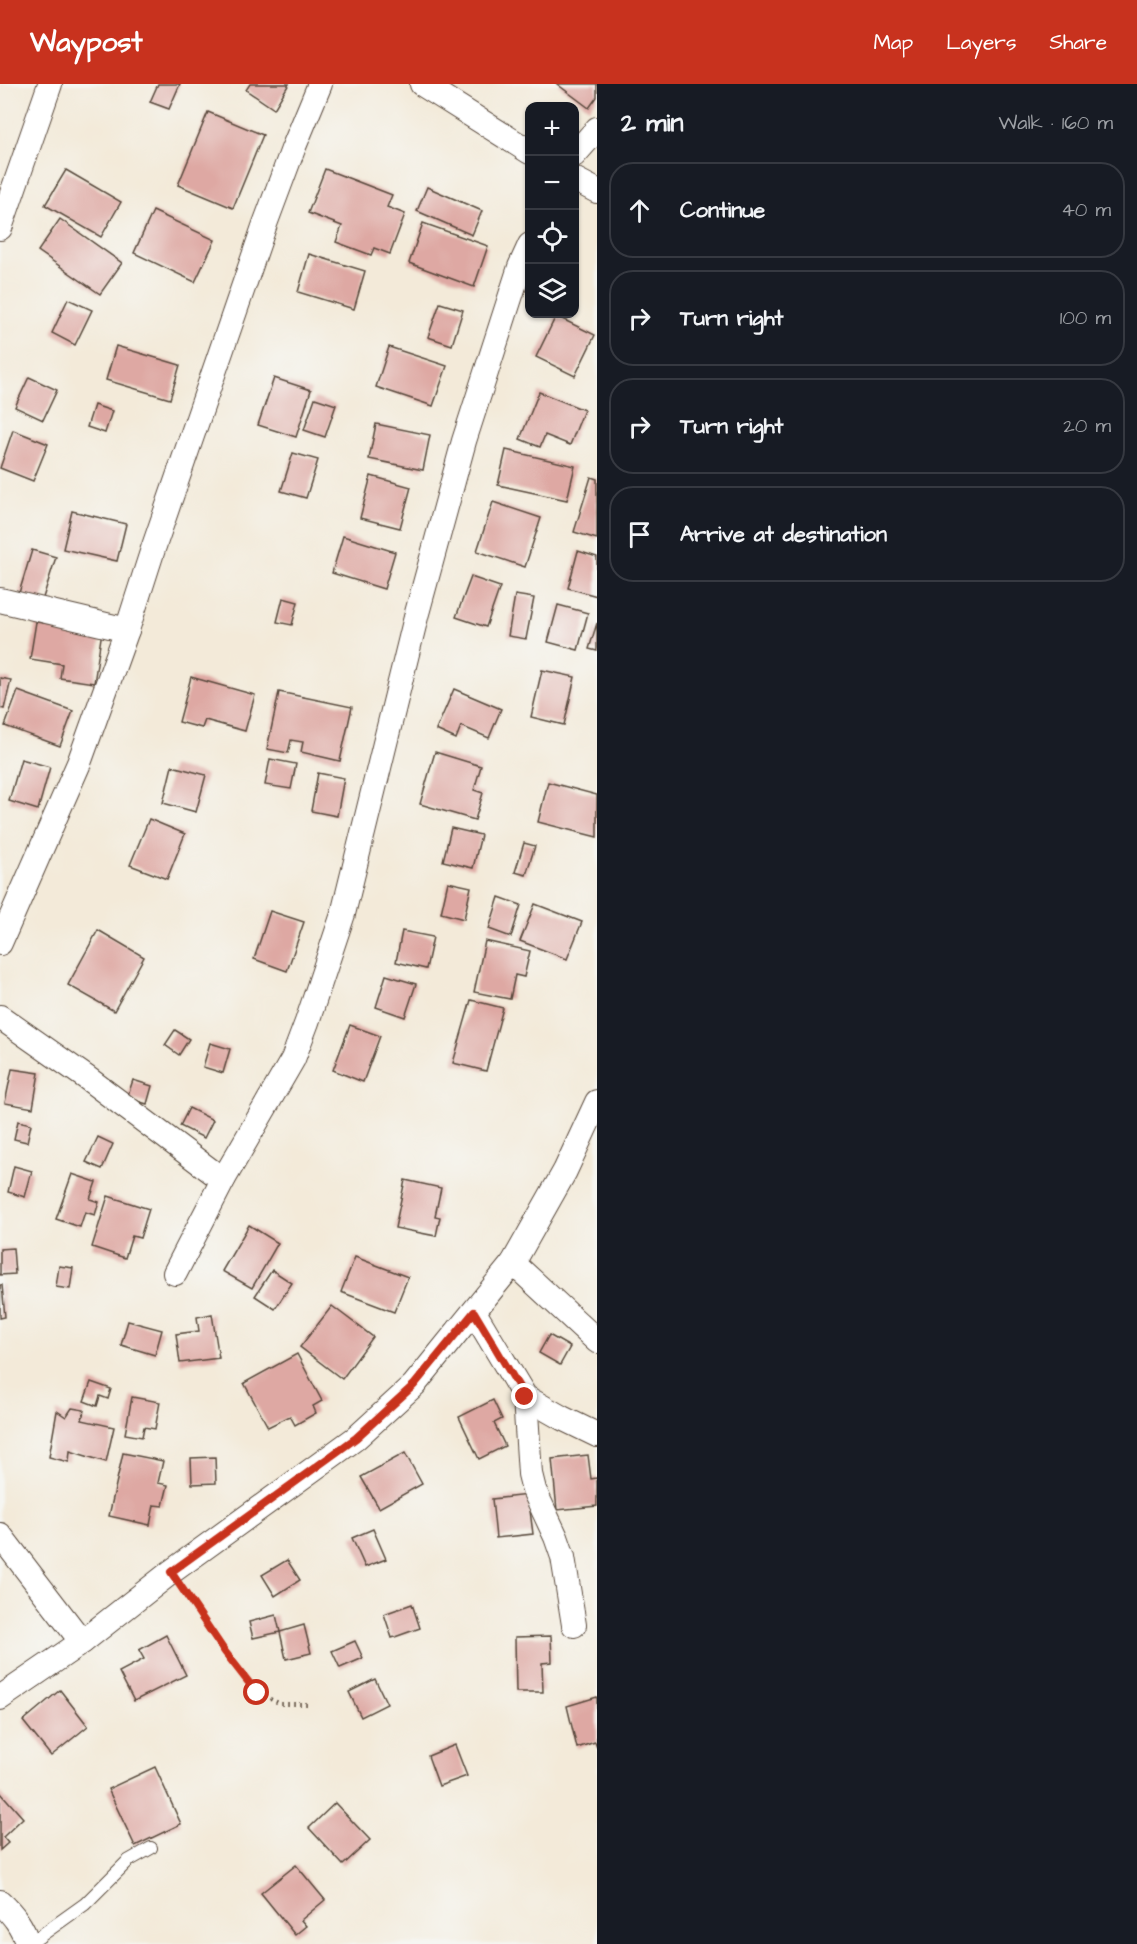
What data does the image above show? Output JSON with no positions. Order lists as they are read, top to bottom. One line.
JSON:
{"page":{"header":"Waypost","nav":["Map","Layers","Share"],"heading":["2 min","Walk · 160 m"],"map_buttons":["+","−"],"list":[["Continue","40 m"],["Turn right","100 m"],["Turn right","20 m"],"Arrive at destination"]}}
